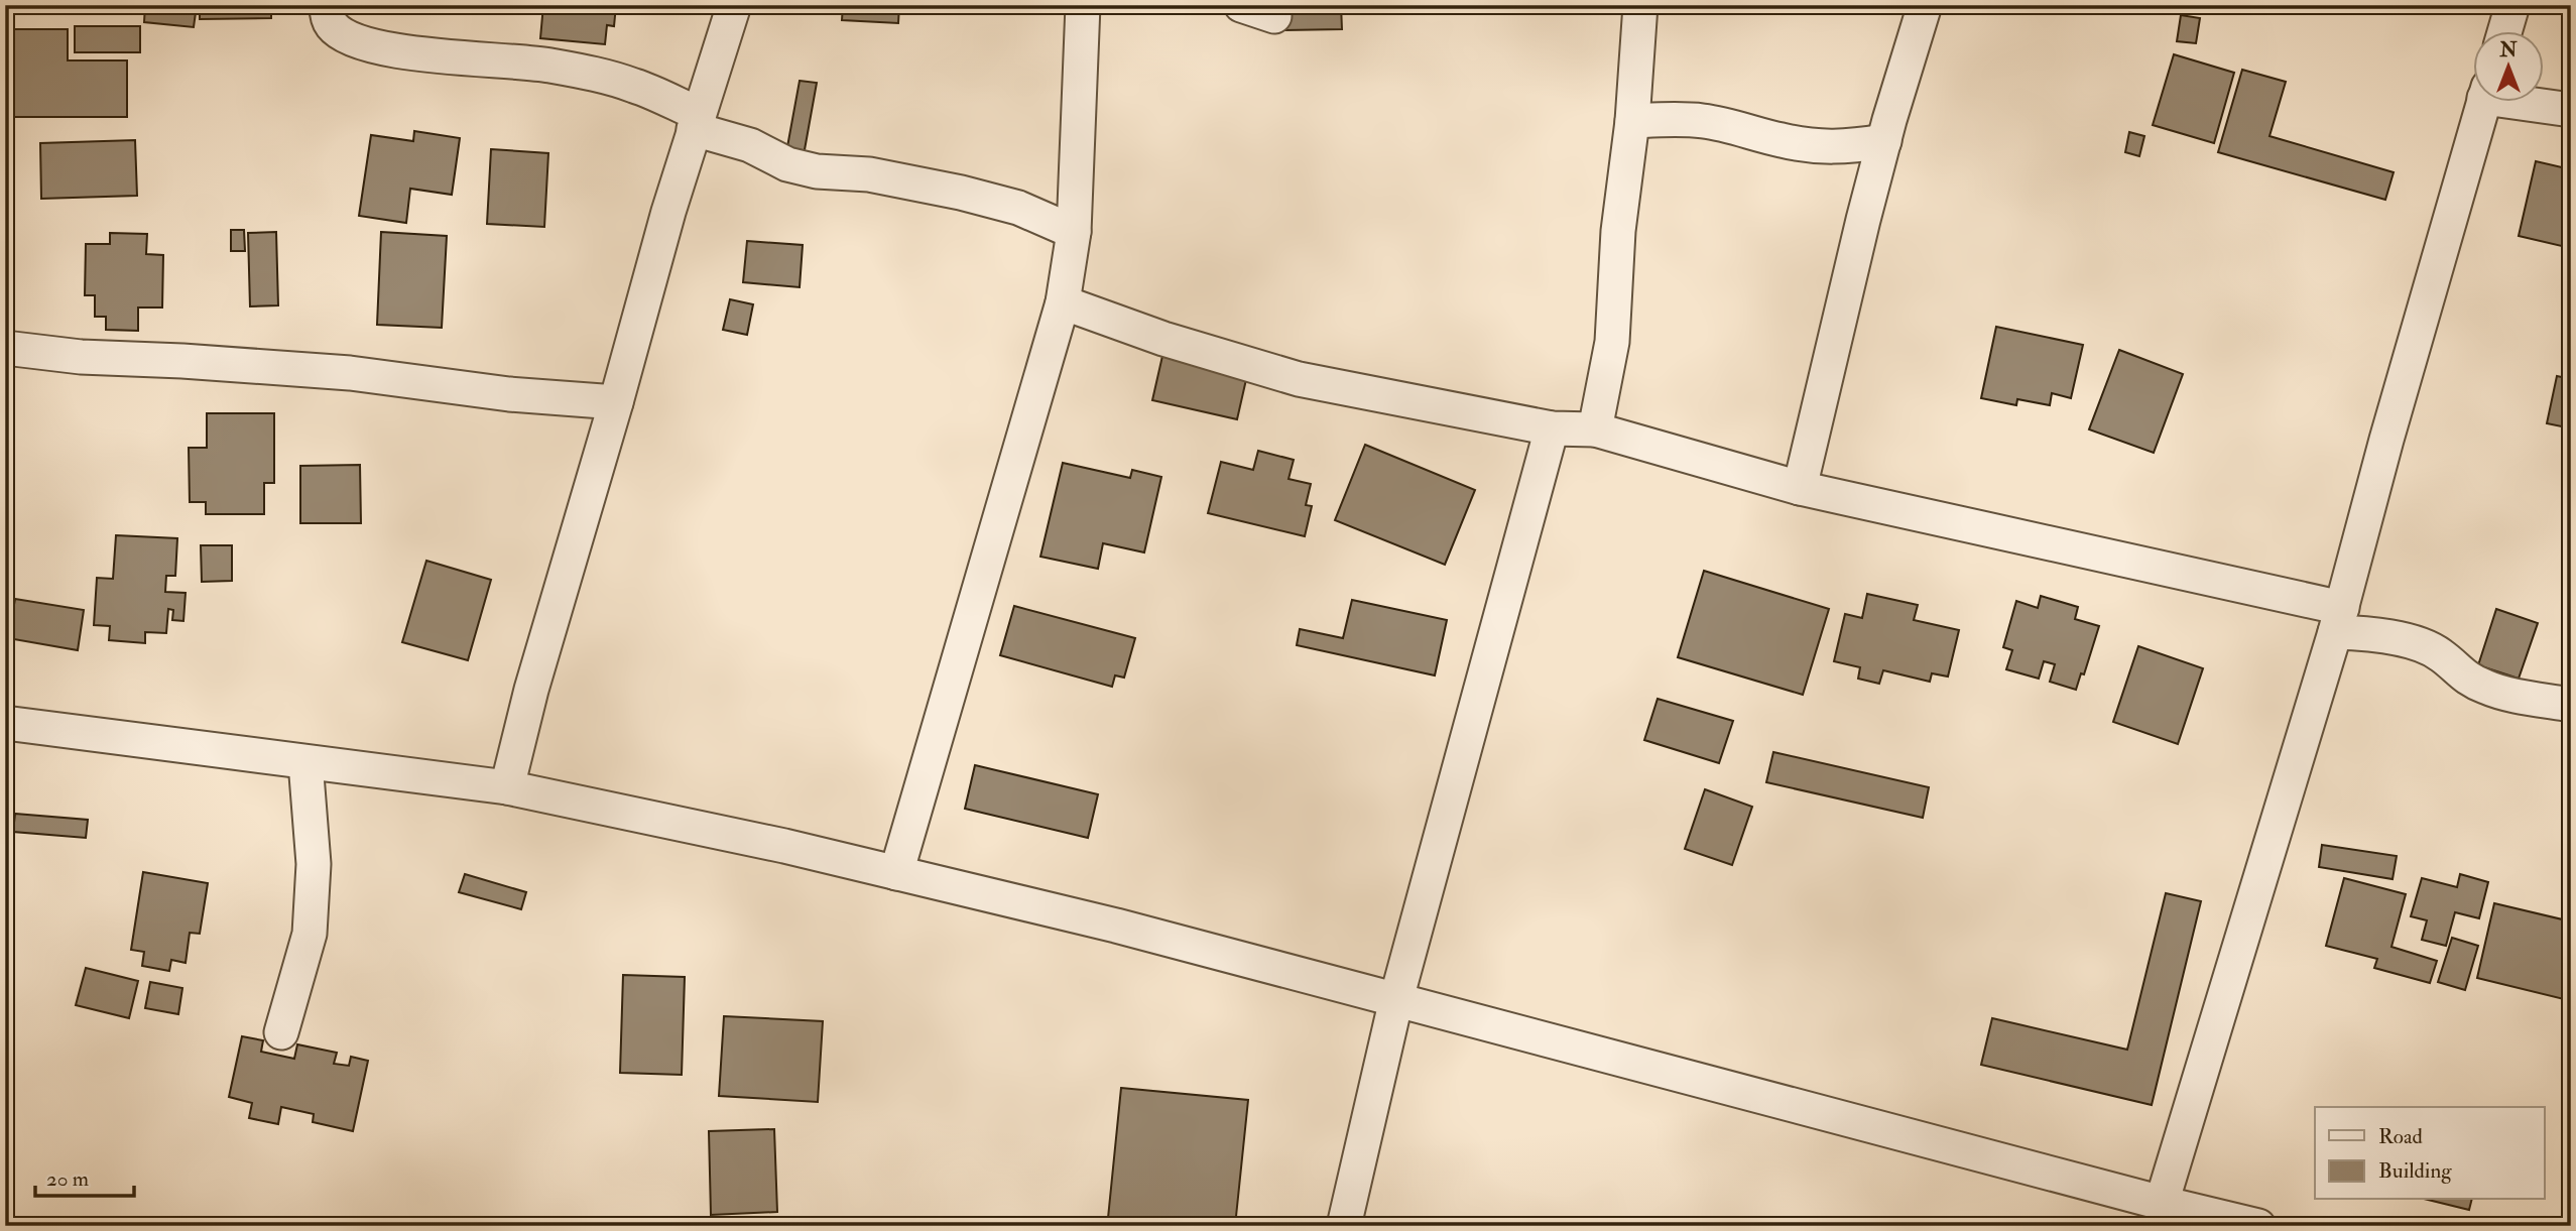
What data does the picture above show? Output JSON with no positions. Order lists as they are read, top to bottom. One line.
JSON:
{"legend":["Road","Building"],"scale_bar":"20 m","north":"top"}
